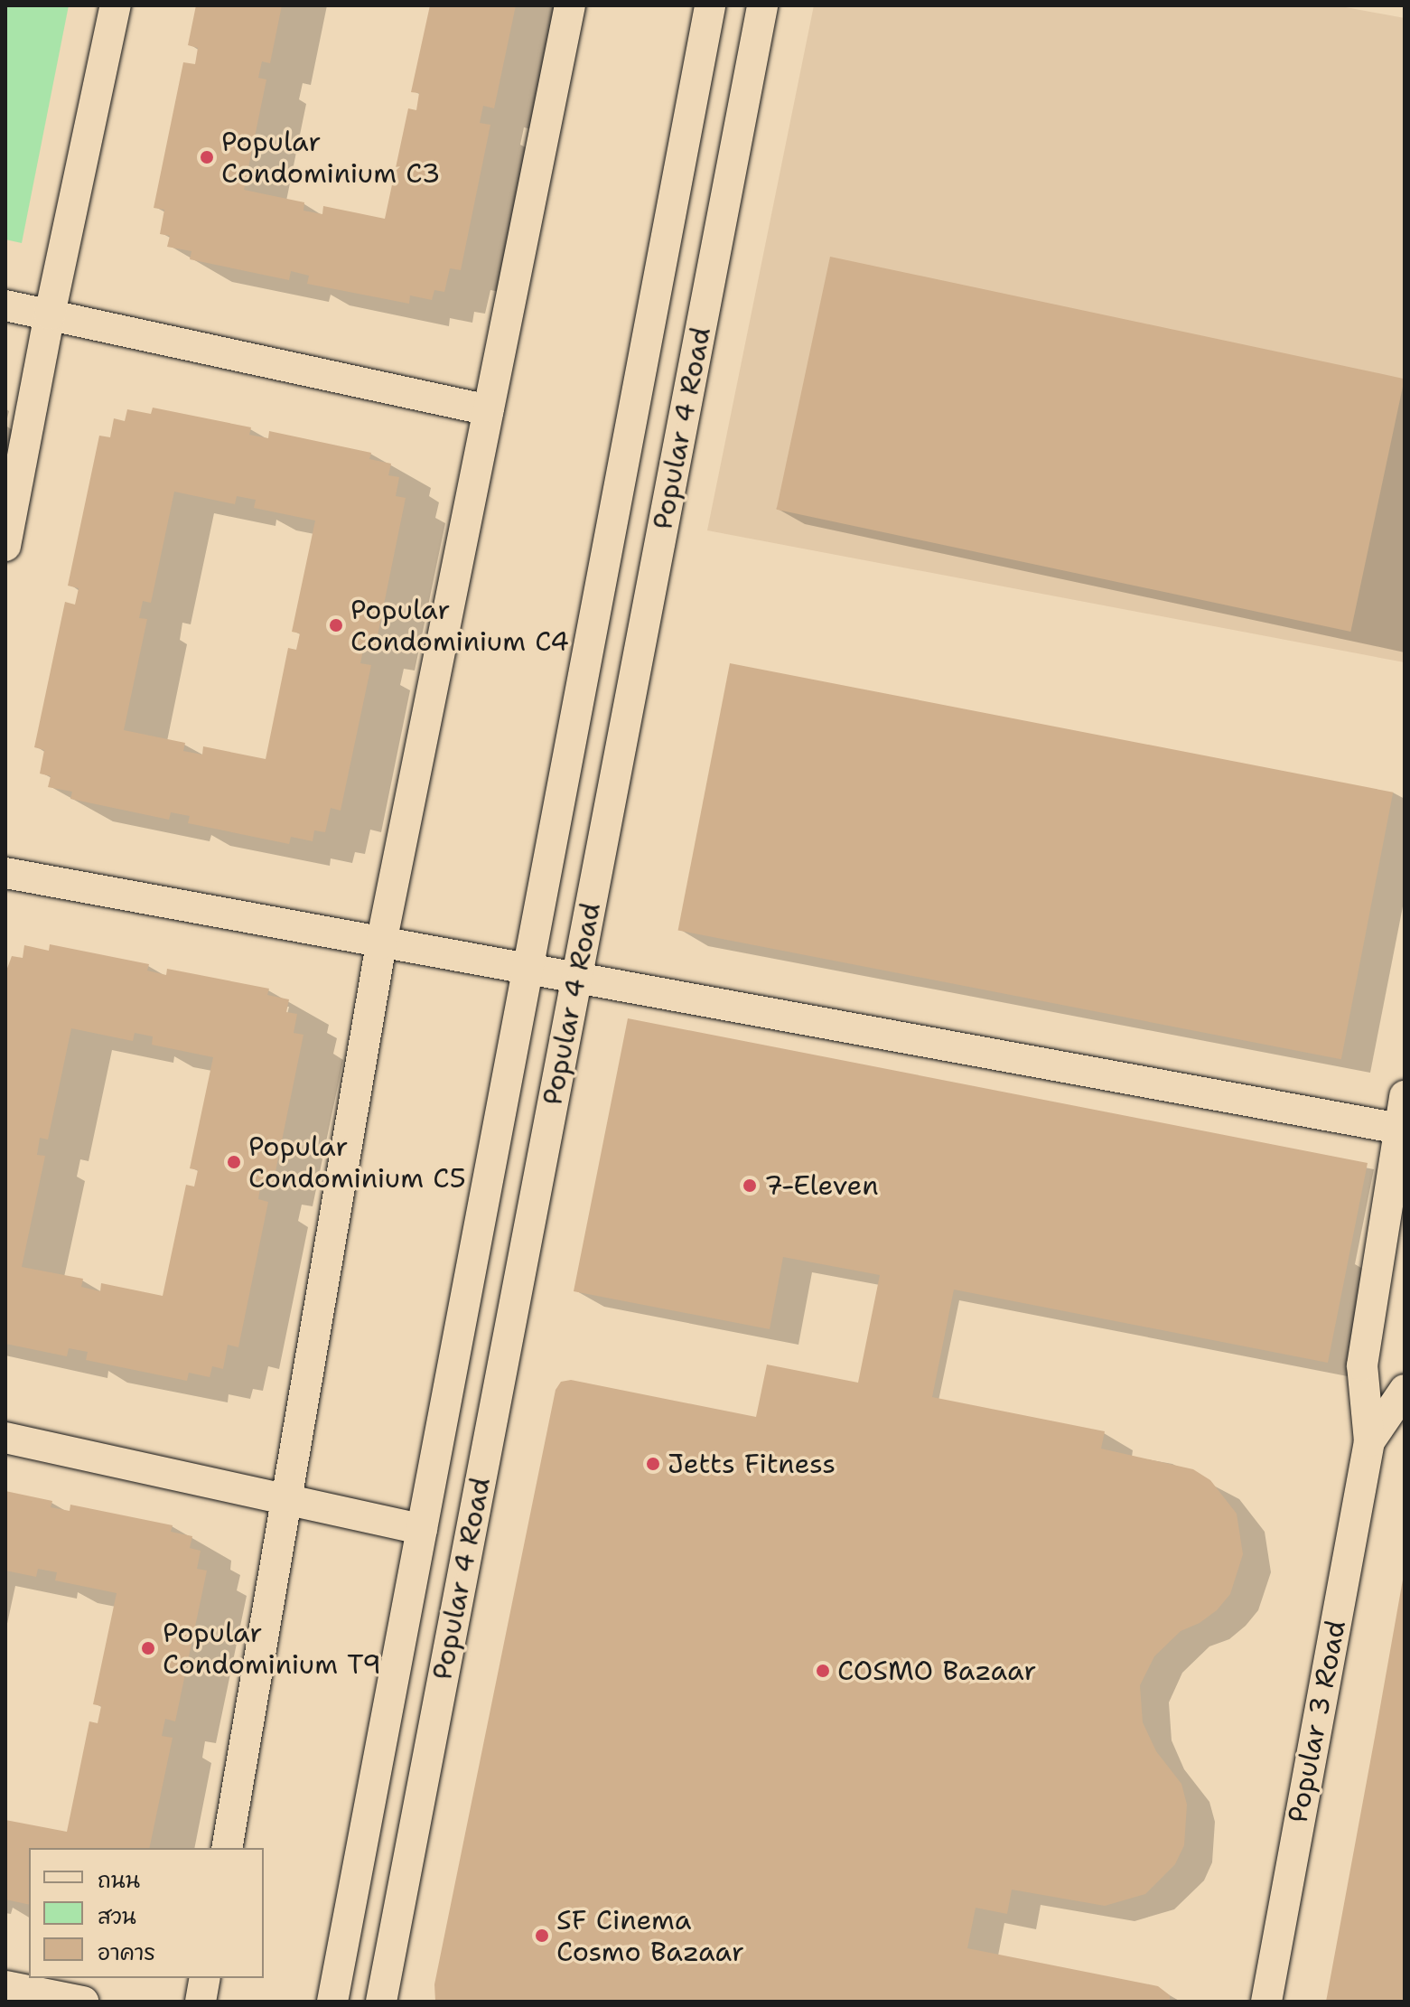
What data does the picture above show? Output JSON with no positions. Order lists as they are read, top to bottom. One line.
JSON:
{"streets":{"street":["Popular 4 Road","Popular 3 Road"]},"places":["Popular Condominium C3","Popular Condominium C4","Popular Condominium C5","7-Eleven","Jetts Fitness","Popular Condominium T9","COSMO Bazaar","SF Cinema Cosmo Bazaar"],"legend":["ถนน","สวน","อาคาร"]}
